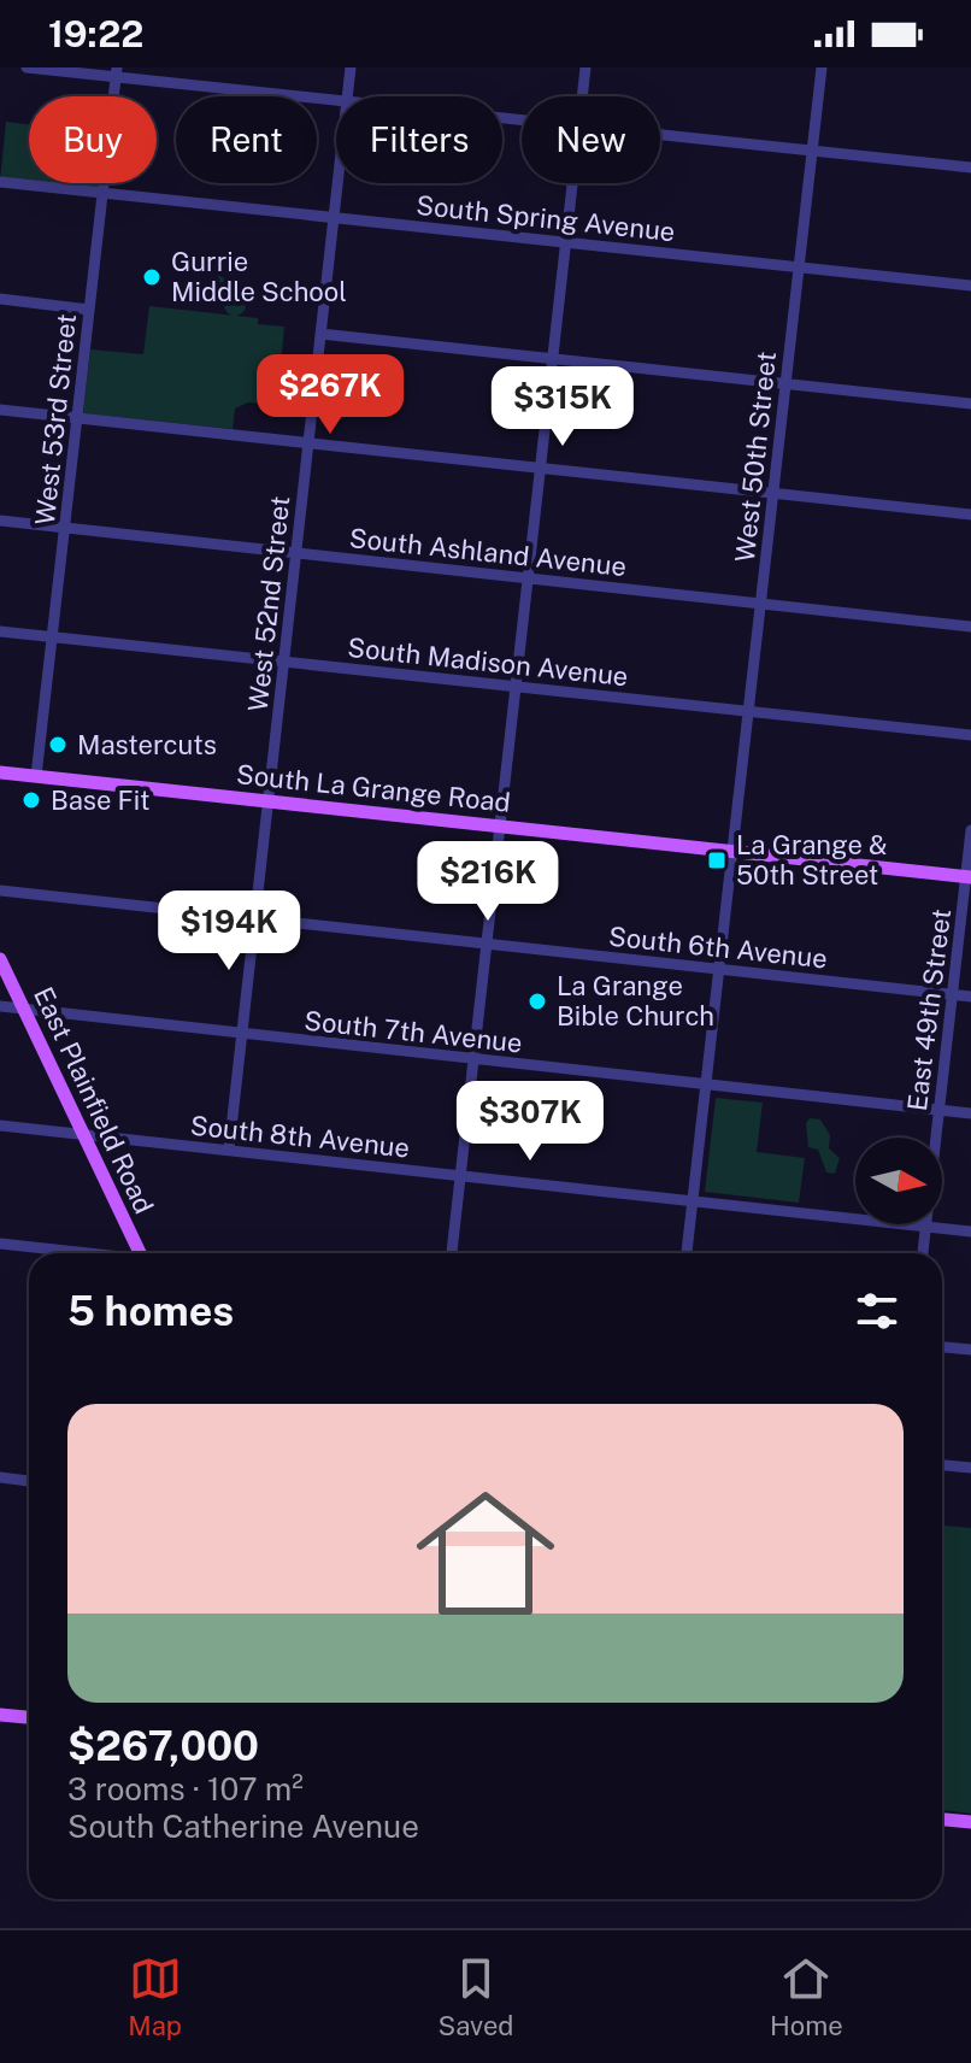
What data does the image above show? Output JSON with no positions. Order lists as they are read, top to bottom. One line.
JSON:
{"streets":{"main road":["South La Grange Road","East Plainfield Road"],"street":["South Spring Avenue","West 53rd Street","West 50th Street","South Ashland Avenue","West 52nd Street","South Madison Avenue","South 6th Avenue","East 49th Street","South 7th Avenue","South 8th Avenue"]},"crossings":[["South Spring Avenue","West 53rd Street"],["South Spring Avenue","West 50th Street"],["South Spring Avenue","West 52nd Street"],["West 53rd Street","South Ashland Avenue"],["West 53rd Street","South Madison Avenue"],["West 53rd Street","South La Grange Road"],["West 50th Street","South Ashland Avenue"],["West 50th Street","South Madison Avenue"],["West 50th Street","South La Grange Road"],["West 50th Street","South 6th Avenue"],["West 50th Street","South 7th Avenue"],["West 50th Street","South 8th Avenue"],["South Ashland Avenue","West 52nd Street"],["West 52nd Street","South Madison Avenue"],["West 52nd Street","South La Grange Road"],["West 52nd Street","South 6th Avenue"],["West 52nd Street","South 7th Avenue"],["West 52nd Street","South 8th Avenue"],["South La Grange Road","East 49th Street"],["South 6th Avenue","East 49th Street"],["East 49th Street","South 7th Avenue"],["East 49th Street","South 8th Avenue"],["South 7th Avenue","East Plainfield Road"],["East Plainfield Road","South 8th Avenue"]],"places":{"other":["Gurrie Middle School","Mastercuts","Base Fit","La Grange Bible Church"],"transit":["La Grange & 50th Street"]},"north":"right","page":{"status":"19:22","chip":["Buy","Rent","Filters","New"],"price":["$267K","$315K","$216K","$194K","$307K"],"heading":"5 homes","list":[{"name":"$267,000","note":"3 rooms · 107 m² · South Catherine Avenue"}],"tabs":["Map","Saved","Home"]}}
